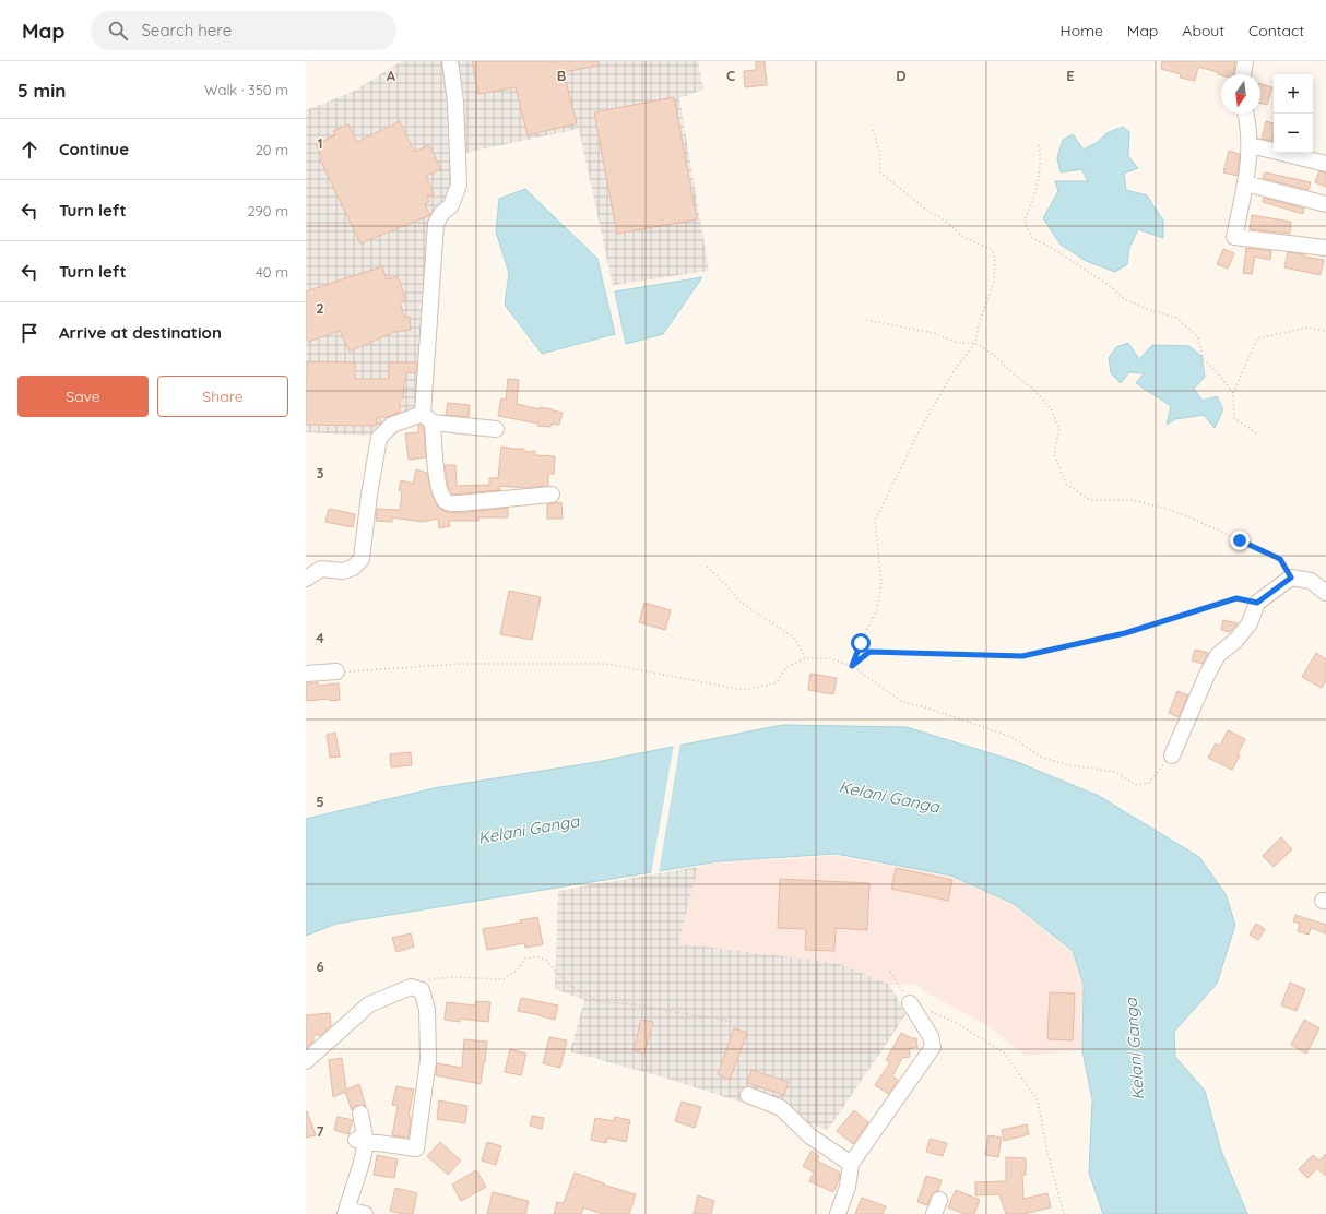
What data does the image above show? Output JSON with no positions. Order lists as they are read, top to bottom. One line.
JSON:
{"water":["Kelani Ganga"],"north":"bottom","page":{"header":"Map","search":"Search here","nav":["Home","Map","About","Contact"],"heading":["5 min","Walk · 350 m"],"map_buttons":["+","−"],"list":[["Continue","20 m"],["Turn left","290 m"],["Turn left","40 m"],"Arrive at destination"],"buttons":["Save","Share"]},"grid":{"columns":["A","B","C","D","E"],"rows":["1","2","3","4","5","6","7"]}}
